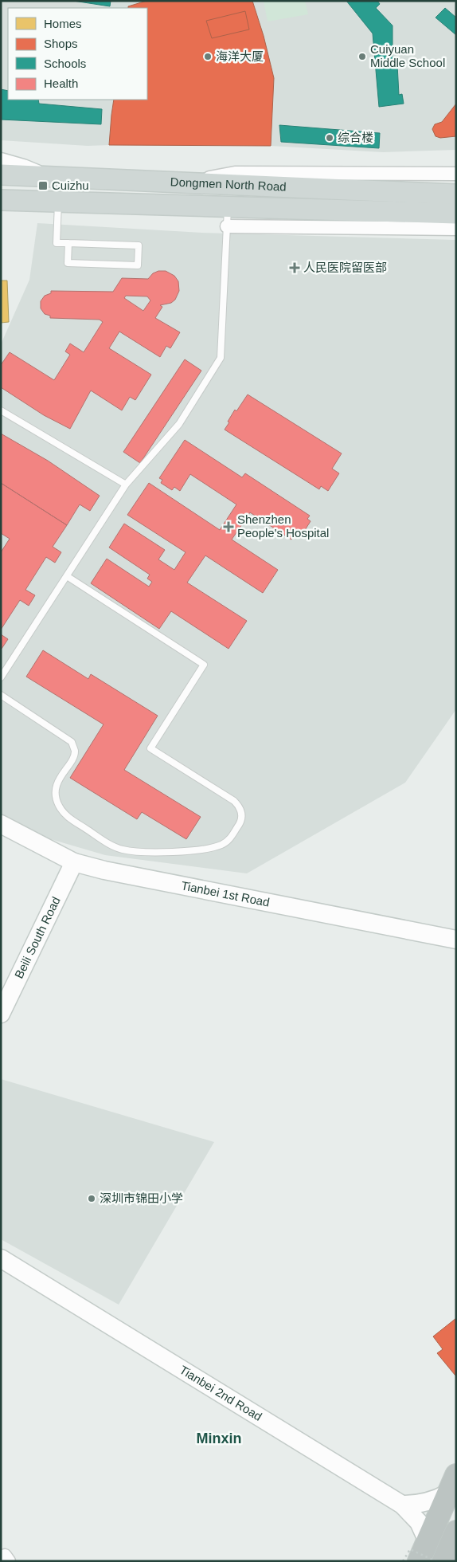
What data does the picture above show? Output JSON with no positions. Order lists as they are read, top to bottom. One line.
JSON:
{"streets":{"main road":["Dongmen North Road"],"street":["Tianbei 1st Road","Beili South Road","Tianbei 2nd Road"]},"crossings":[["Tianbei 1st Road","Beili South Road"]],"districts":["Minxin"],"places":{"other":["海洋大厦","Cuiyuan Middle School","综合楼","深圳市锦田小学"],"transit":["Cuizhu"],"health":["人民医院留医部","Shenzhen People's Hospital"]},"legend":["Homes","Shops","Schools","Health"]}
